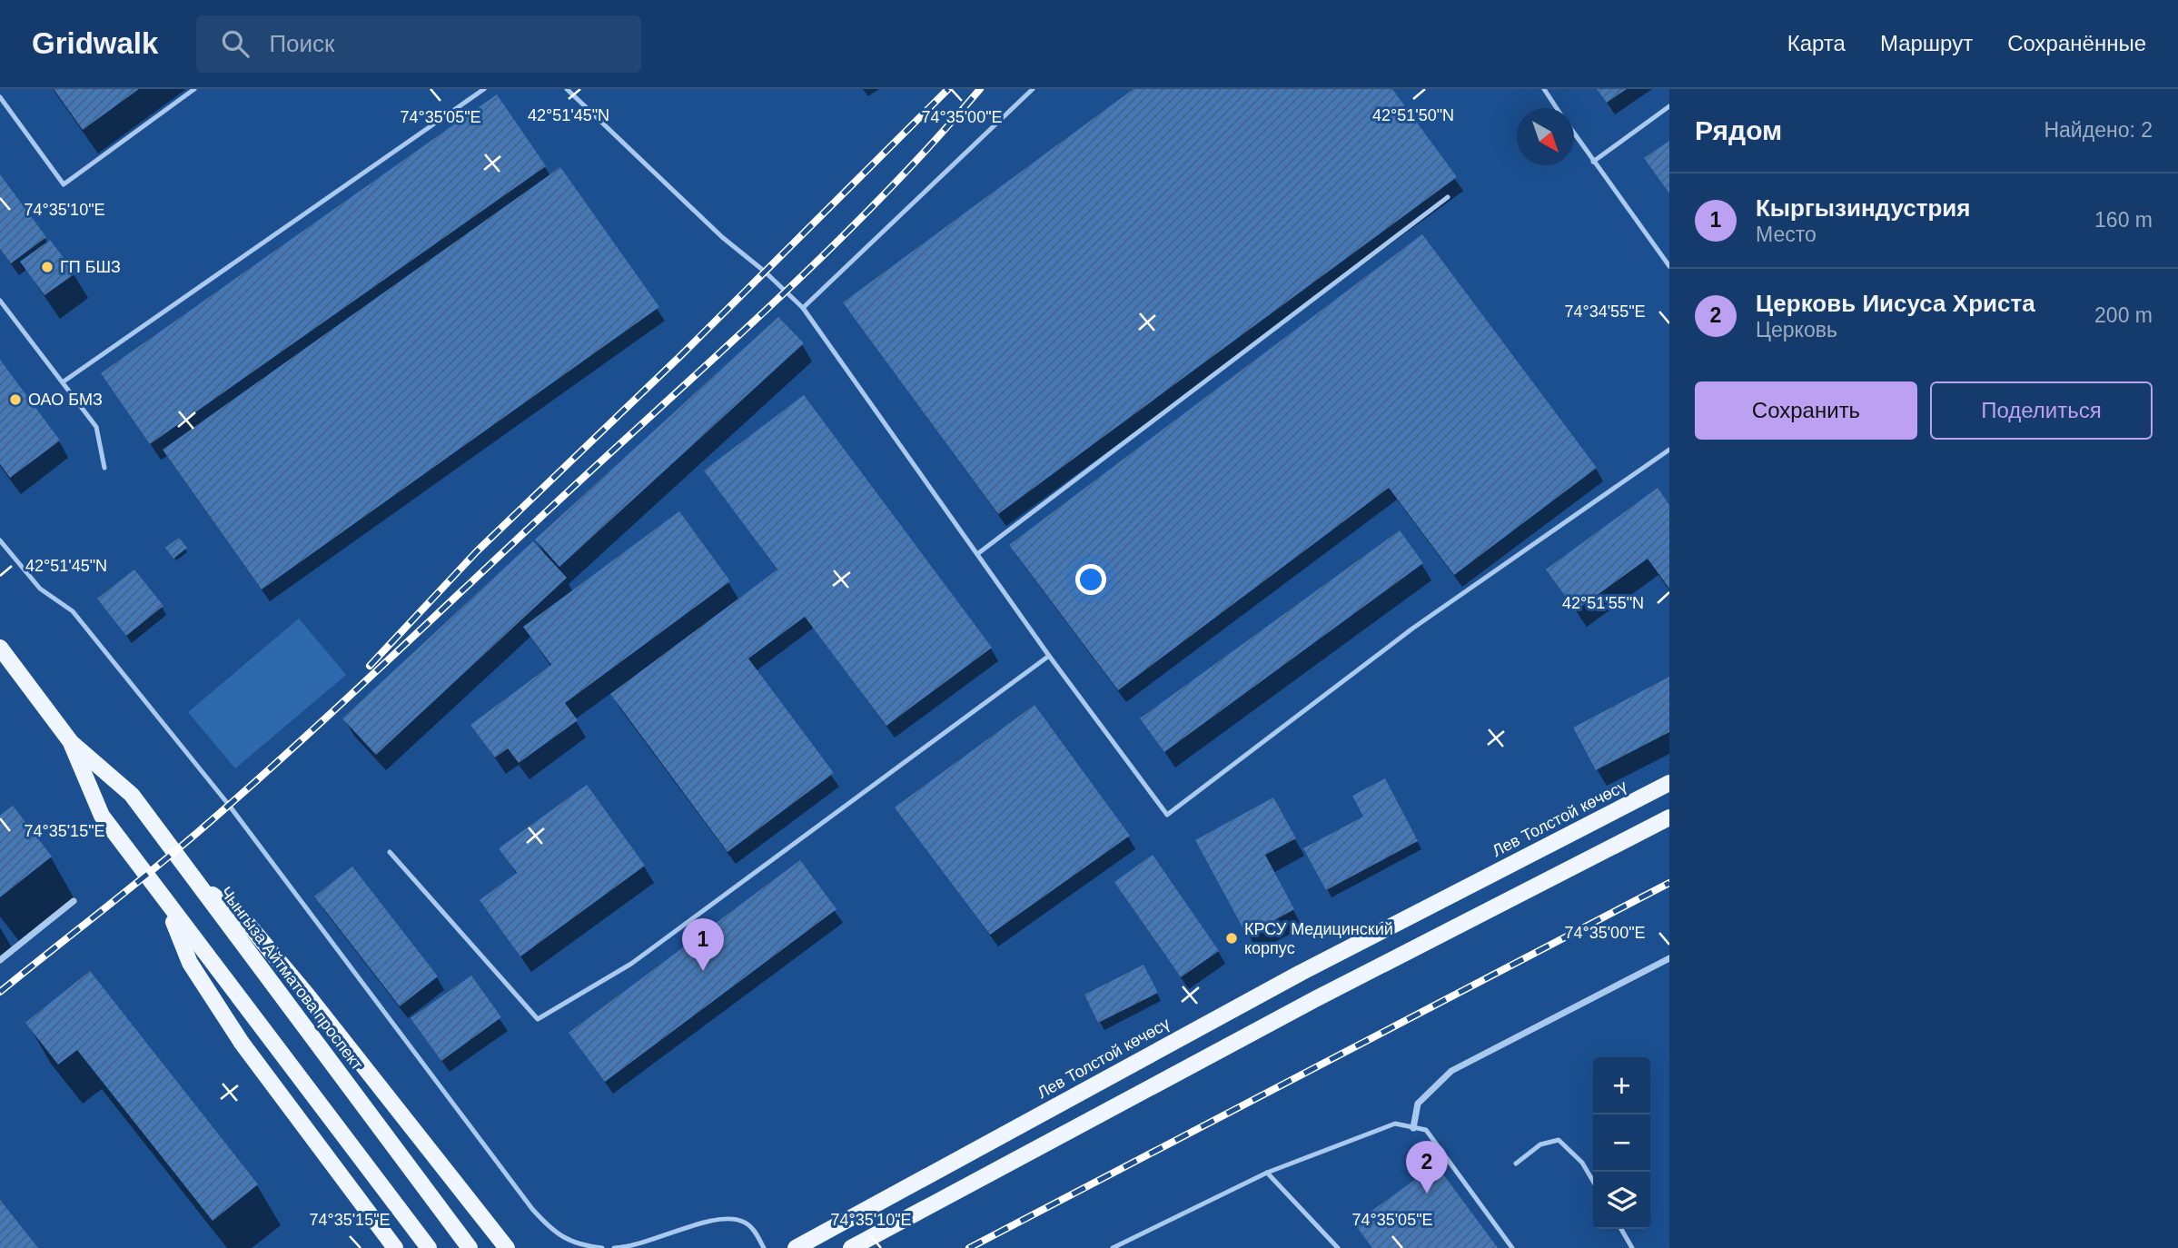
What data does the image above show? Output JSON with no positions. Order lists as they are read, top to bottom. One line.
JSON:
{"streets":{"main road":["Лев Толстой көчөсү","Чынгыза Айтматова проспект"]},"places":["ГП БШЗ","ОАО БМЗ","КРСУ Медицинский корпус"],"north":"bottom right","page":{"header":"Gridwalk","search":"Поиск","nav":["Карта","Маршрут","Сохранённые"],"heading":["Рядом","Найдено: 2"],"list":[{"mark":"1","name":"Кыргызиндустрия","note":"Место","value":"160 m"},{"mark":"2","name":"Церковь Иисуса Христа","note":"Церковь","value":"200 m"}],"buttons":["Сохранить","Поделиться"],"pins":["1","2"],"map_buttons":["+","−"]},"coordinates":["42°51'45\"N","42°51'50\"N","74°35'05\"E","74°35'00\"E","74°35'10\"E","74°34'55\"E","42°51'55\"N","74°35'15\"E"]}
